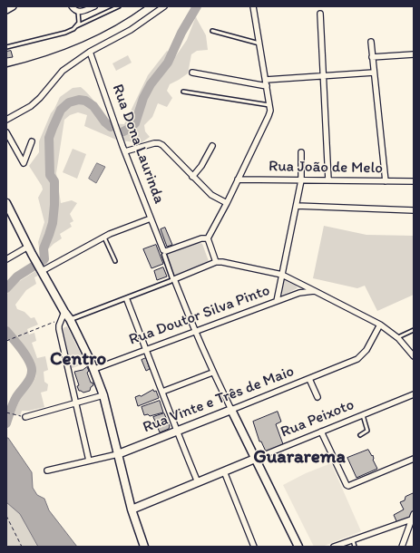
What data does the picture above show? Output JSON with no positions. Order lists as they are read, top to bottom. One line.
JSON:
{"streets":{"main road":["Rua Vinte e Três de Maio","Rua Peixoto"],"street":["Rua Dona Laurinda","Rua João de Melo","Rua Doutor Silva Pinto"]},"districts":["Centro","Guararema"]}
